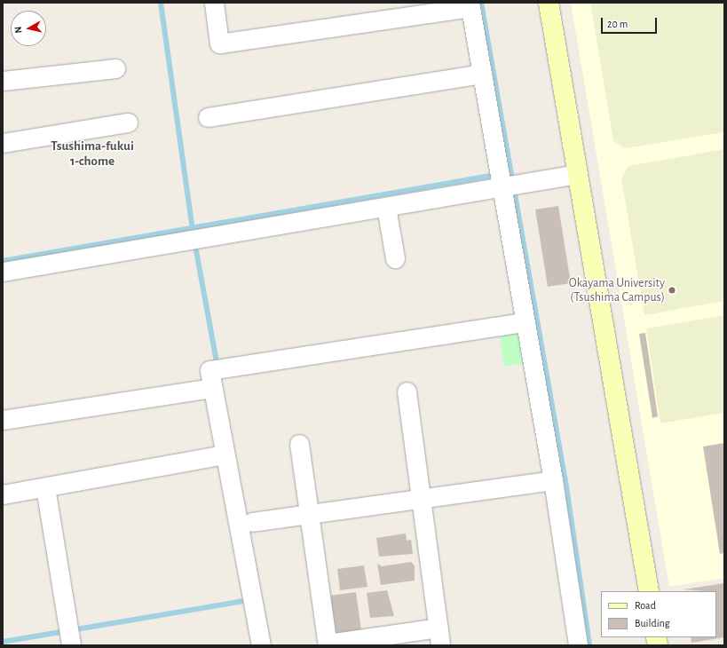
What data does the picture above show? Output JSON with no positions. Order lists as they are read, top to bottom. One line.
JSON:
{"districts":["Tsushima-fukui 1-chome"],"places":["Okayama University (Tsushima Campus)"],"legend":["Road","Building"],"scale_bar":"20 m","north":"left"}
